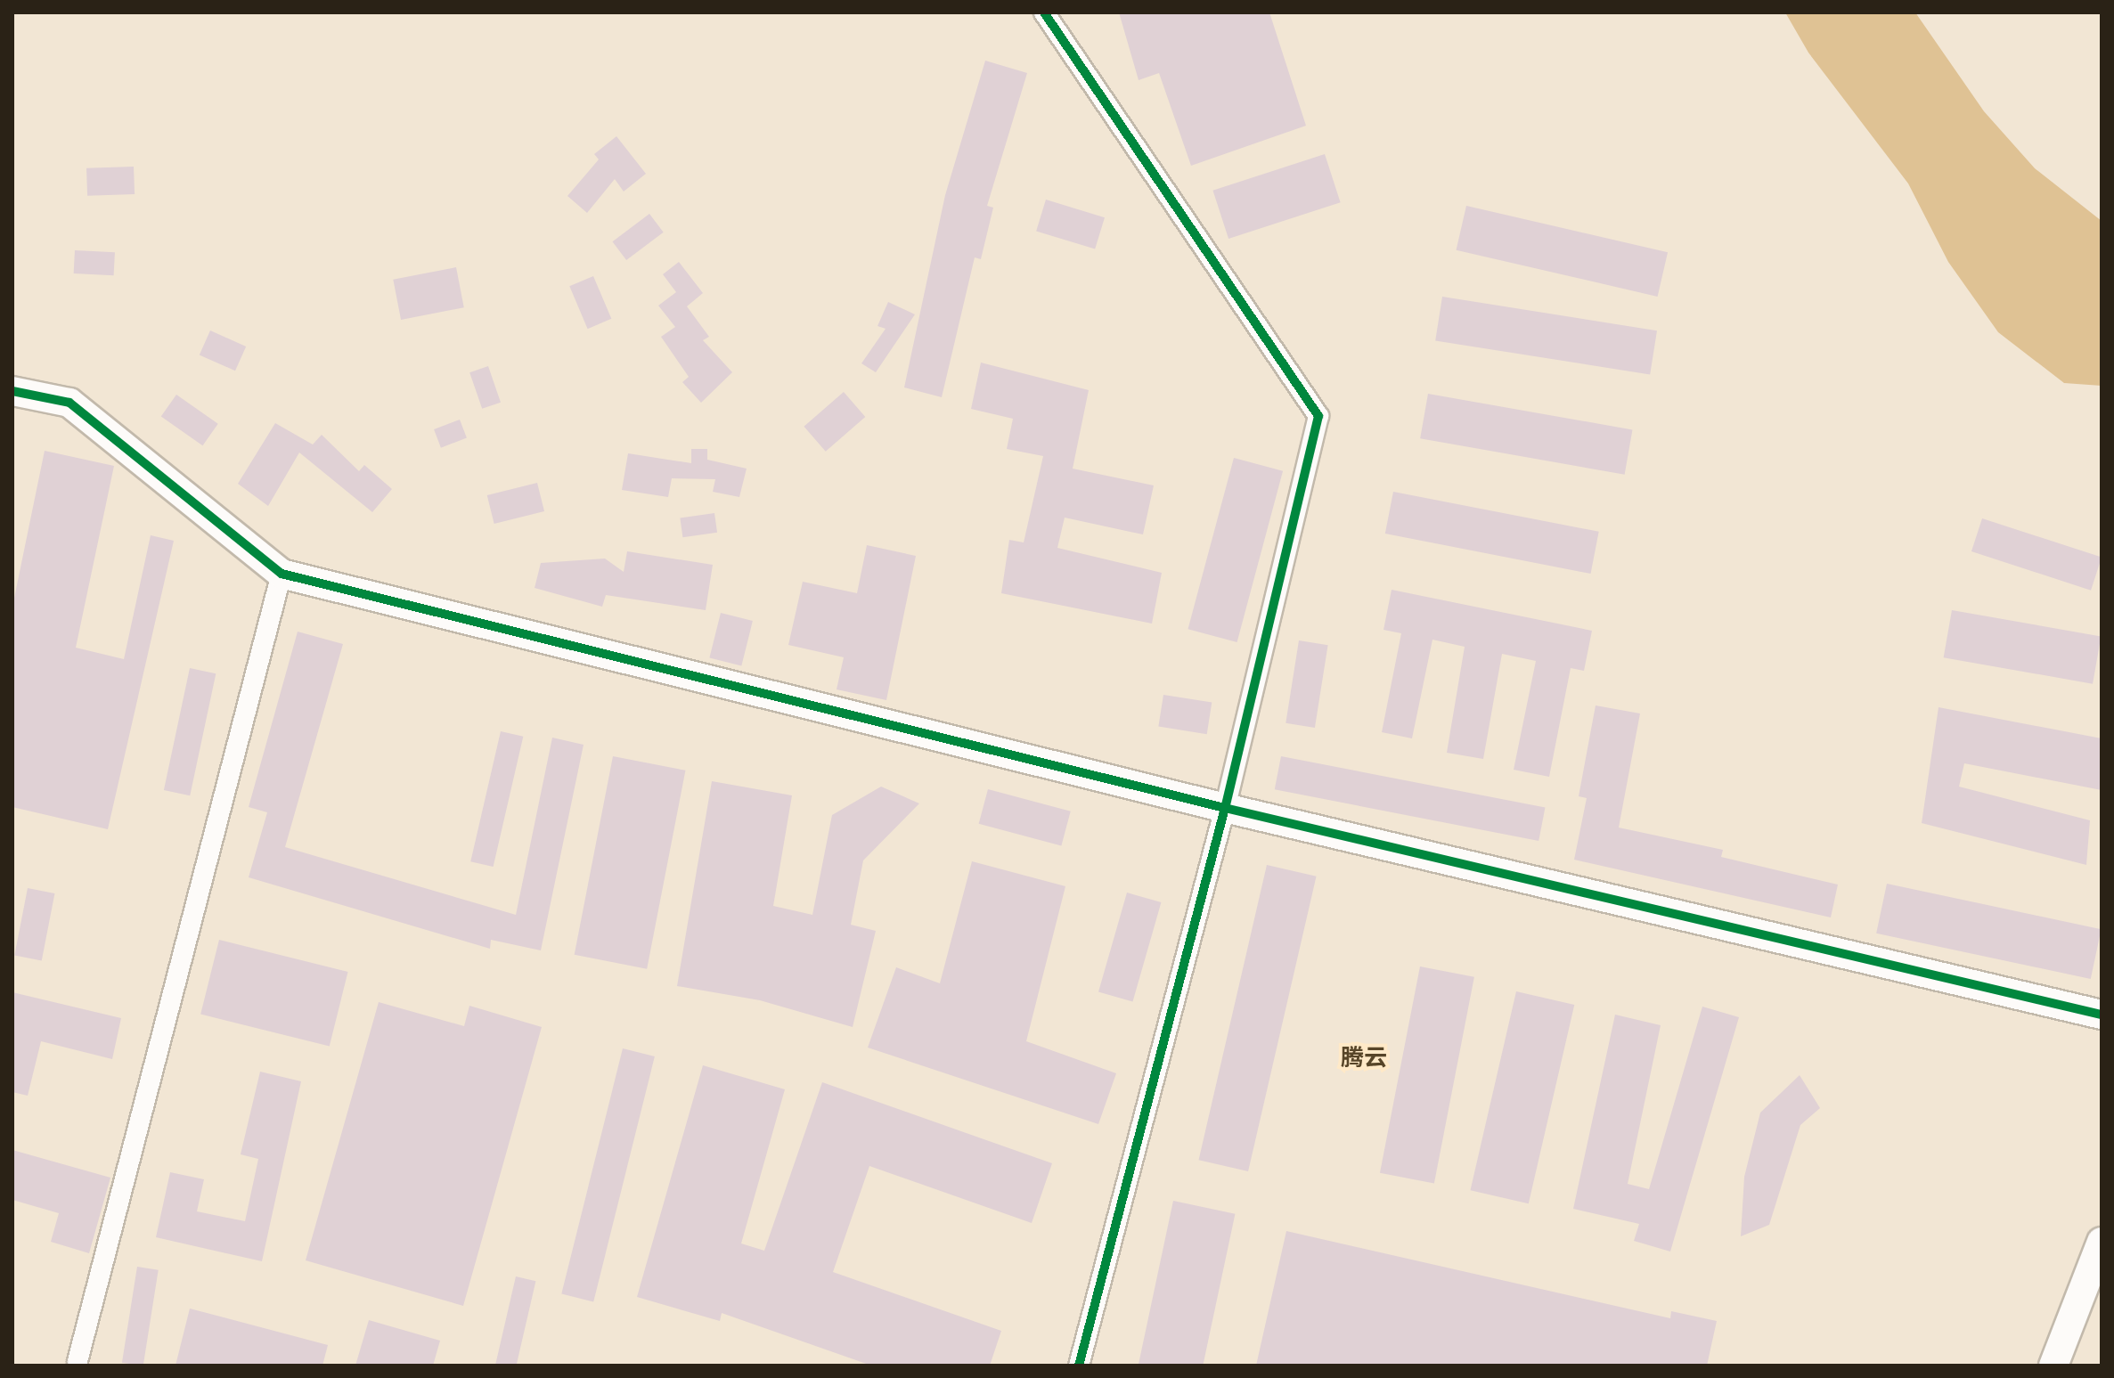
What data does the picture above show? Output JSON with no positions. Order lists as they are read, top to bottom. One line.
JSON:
{"districts":["腾云"]}
